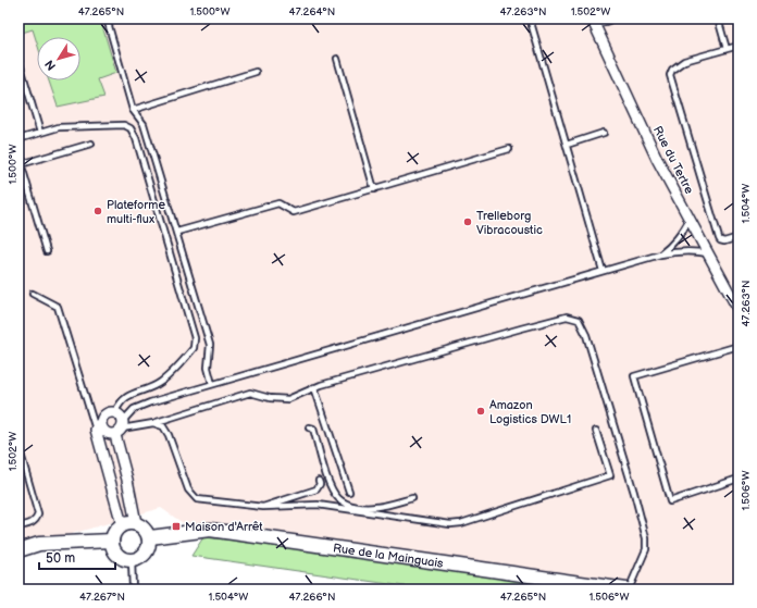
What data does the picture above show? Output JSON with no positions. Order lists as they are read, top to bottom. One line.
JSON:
{"streets":{"street":["Rue du Tertre","Rue de la Mainguais"]},"places":{"other":["Plateforme multi-flux","Trelleborg Vibracoustic","Amazon Logistics DWL1"],"transit":["Maison d'Arrêt"]},"scale_bar":"50 m","north":"bottom left","coordinates":["47.265°N","1.500°W","47.264°N","47.263°N","1.502°W","1.504°W","1.506°W","47.267°N","47.266°N"]}
